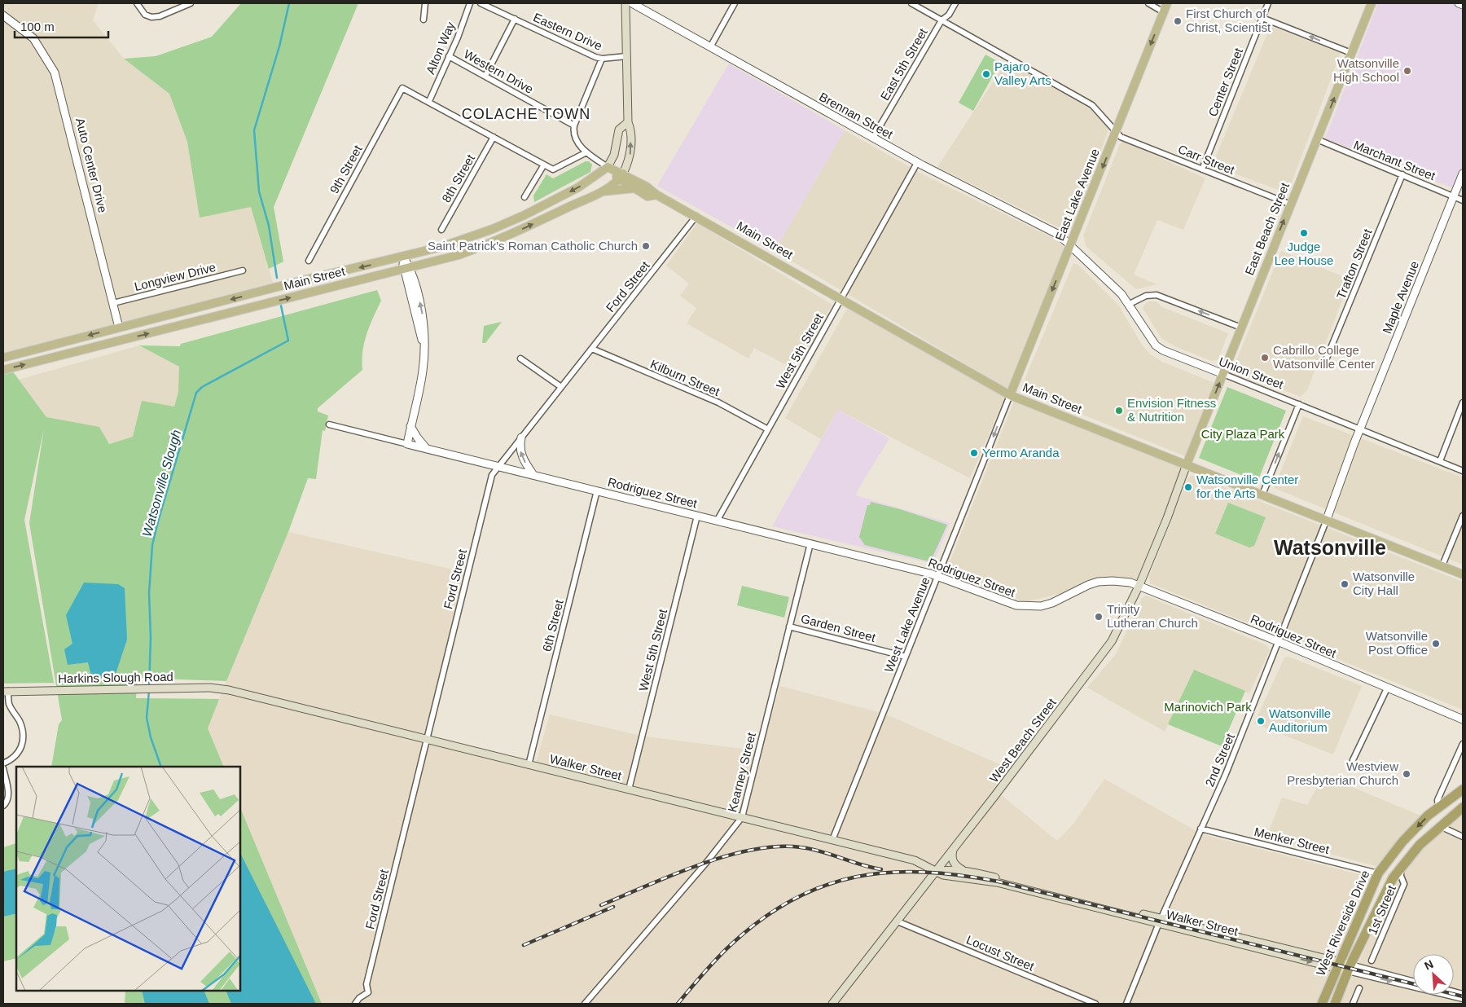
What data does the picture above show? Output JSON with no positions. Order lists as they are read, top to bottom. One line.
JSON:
{"streets":{"highway":["West Riverside Drive"],"main road":["Auto Center Drive","East Lake Avenue","East Beach Street","Main Street","Harkins Slough Road","West Beach Street","Walker Street"],"street":["Eastern Drive","Alton Way","East 5th Street","Western Drive","Center Street","Brennan Street","Carr Street","Marchant Street","9th Street","8th Street","Trafton Street","Longview Drive","Ford Street","Maple Avenue","West 5th Street","Union Street","Kilburn Street","Rodriguez Street","West Lake Avenue","6th Street","Garden Street","2nd Street","Kearney Street","Menker Street","1st Street","Locust Street"]},"crossings":[["Alton Way","Western Drive"],["Alton Way","9th Street"],["East 5th Street","Brennan Street"],["Center Street","Carr Street"],["Brennan Street","East Lake Avenue"],["Brennan Street","Union Street"],["Carr Street","East Lake Avenue"],["Carr Street","East Beach Street"],["Marchant Street","East Beach Street"],["Marchant Street","Trafton Street"],["Marchant Street","Maple Avenue"],["Auto Center Drive","Main Street"],["Auto Center Drive","Longview Drive"],["East Lake Avenue","Main Street"],["East Lake Avenue","Union Street"],["East Lake Avenue","West Lake Avenue"],["East Beach Street","Main Street"],["East Beach Street","Union Street"],["East Beach Street","West Beach Street"],["Main Street","Ford Street"],["Main Street","Maple Avenue"],["Main Street","West 5th Street"],["Main Street","West Lake Avenue"],["Main Street","West Beach Street"],["Main Street","2nd Street"],["Ford Street","Kilburn Street"],["Ford Street","Rodriguez Street"],["Ford Street","Walker Street"],["Maple Avenue","Union Street"],["Maple Avenue","2nd Street"],["West 5th Street","Kilburn Street"],["West 5th Street","Rodriguez Street"],["West 5th Street","Walker Street"],["Rodriguez Street","West Lake Avenue"],["Rodriguez Street","6th Street"],["Rodriguez Street","West Beach Street"],["Rodriguez Street","2nd Street"],["Rodriguez Street","Kearney Street"],["West Lake Avenue","Garden Street"],["West Lake Avenue","Walker Street"],["6th Street","Walker Street"],["Garden Street","Kearney Street"],["Harkins Slough Road","Walker Street"],["West Beach Street","Walker Street"],["West Beach Street","Locust Street"],["2nd Street","Walker Street"],["2nd Street","Menker Street"],["Walker Street","Kearney Street"],["Walker Street","West Riverside Drive"],["Menker Street","West Riverside Drive"],["1st Street","West Riverside Drive"]],"one_way":["East Lake Avenue","East Beach Street","West Lake Avenue"],"districts":["COLACHE TOWN","Watsonville"],"water":["Watsonville Slough"],"parks":["City Plaza Park","Marinovich Park"],"places":["First Church of Christ, Scientist","Watsonville High School","Pajaro Valley Arts","Judge Lee House","Saint Patrick's Roman Catholic Church","Cabrillo College Watsonville Center","Envision Fitness & Nutrition","Yermo Aranda","Watsonville Center for the Arts","Watsonville City Hall","Trinity Lutheran Church","Watsonville Post Office","Watsonville Auditorium","Westview Presbyterian Church"],"scale_bar":"100 m","north":"top left"}
